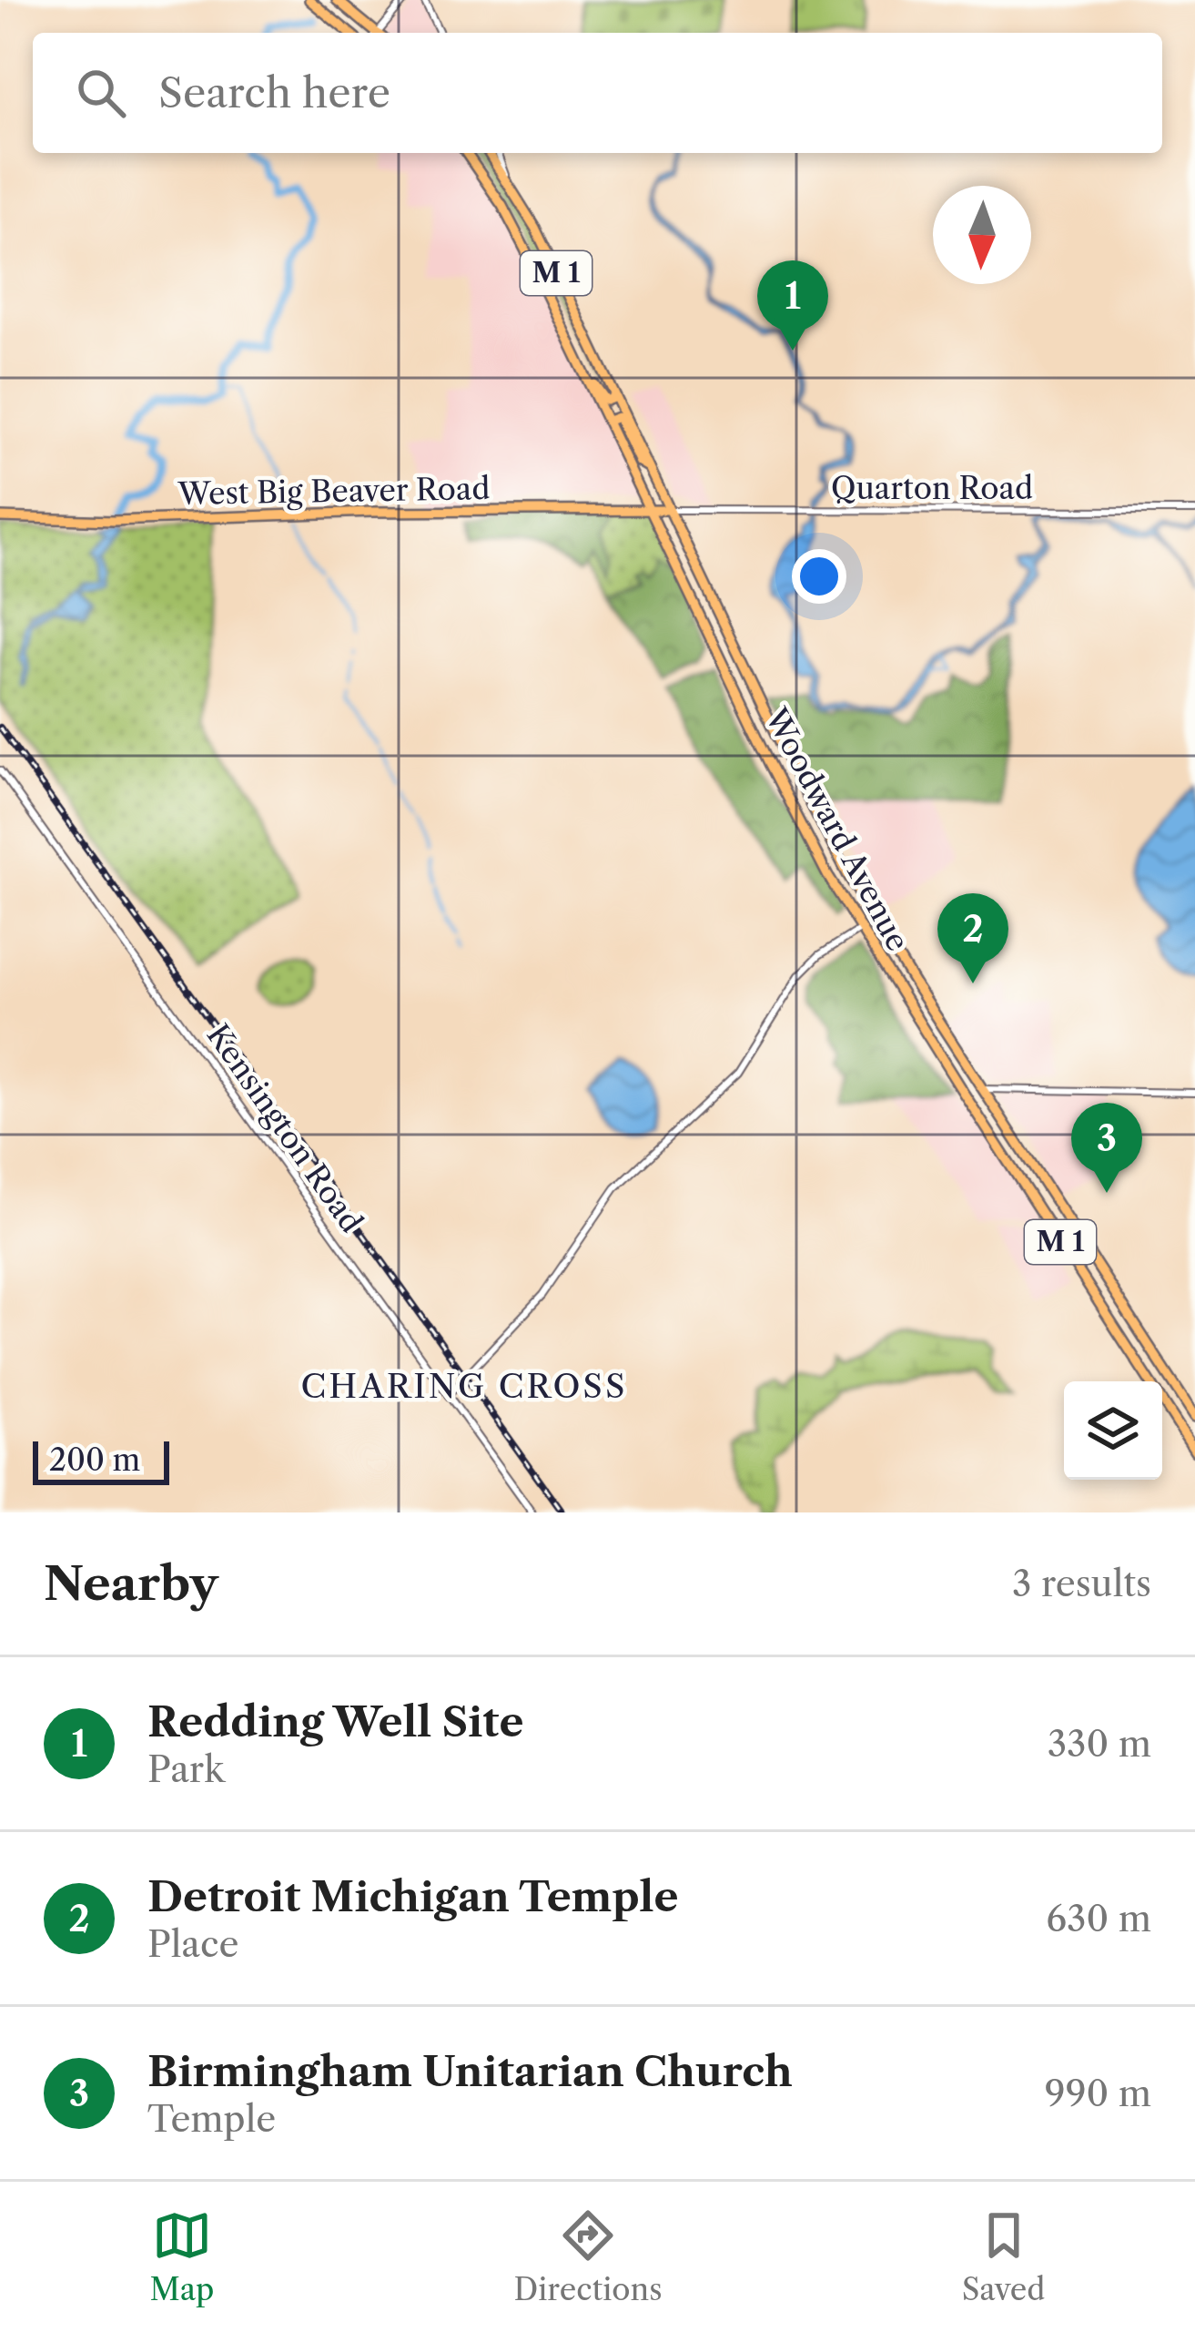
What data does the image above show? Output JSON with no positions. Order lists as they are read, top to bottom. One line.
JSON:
{"streets":{"main road":["M 1","West Big Beaver Road","Woodward Avenue"],"street":["Quarton Road","Kensington Road"]},"crossings":[["M 1","Quarton Road"],["M 1","West Big Beaver Road"],["M 1","Woodward Avenue"],["Quarton Road","West Big Beaver Road"],["West Big Beaver Road","Woodward Avenue"]],"districts":["CHARING CROSS"],"scale_bar":"200 m","north":"bottom","page":{"search":"Search here","pins":["1","2","3"],"scale":"200 m","heading":["Nearby","3 results"],"list":[{"mark":"1","name":"Redding Well Site","note":"Park","value":"330 m"},{"mark":"2","name":"Detroit Michigan Temple","note":"Place","value":"630 m"},{"mark":"3","name":"Birmingham Unitarian Church","note":"Temple","value":"990 m"}],"nav":["Map","Directions","Saved"]}}
